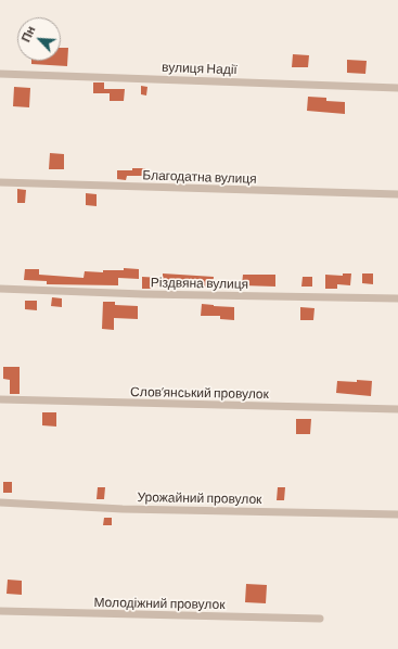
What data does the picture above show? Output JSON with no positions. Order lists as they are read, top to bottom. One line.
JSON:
{"streets":{"street":["вулиця Надії","Благодатна вулиця","Різдвяна вулиця","Словʼянський провулок","Урожайний провулок","Молодіжний провулок"]},"north":"top left"}
